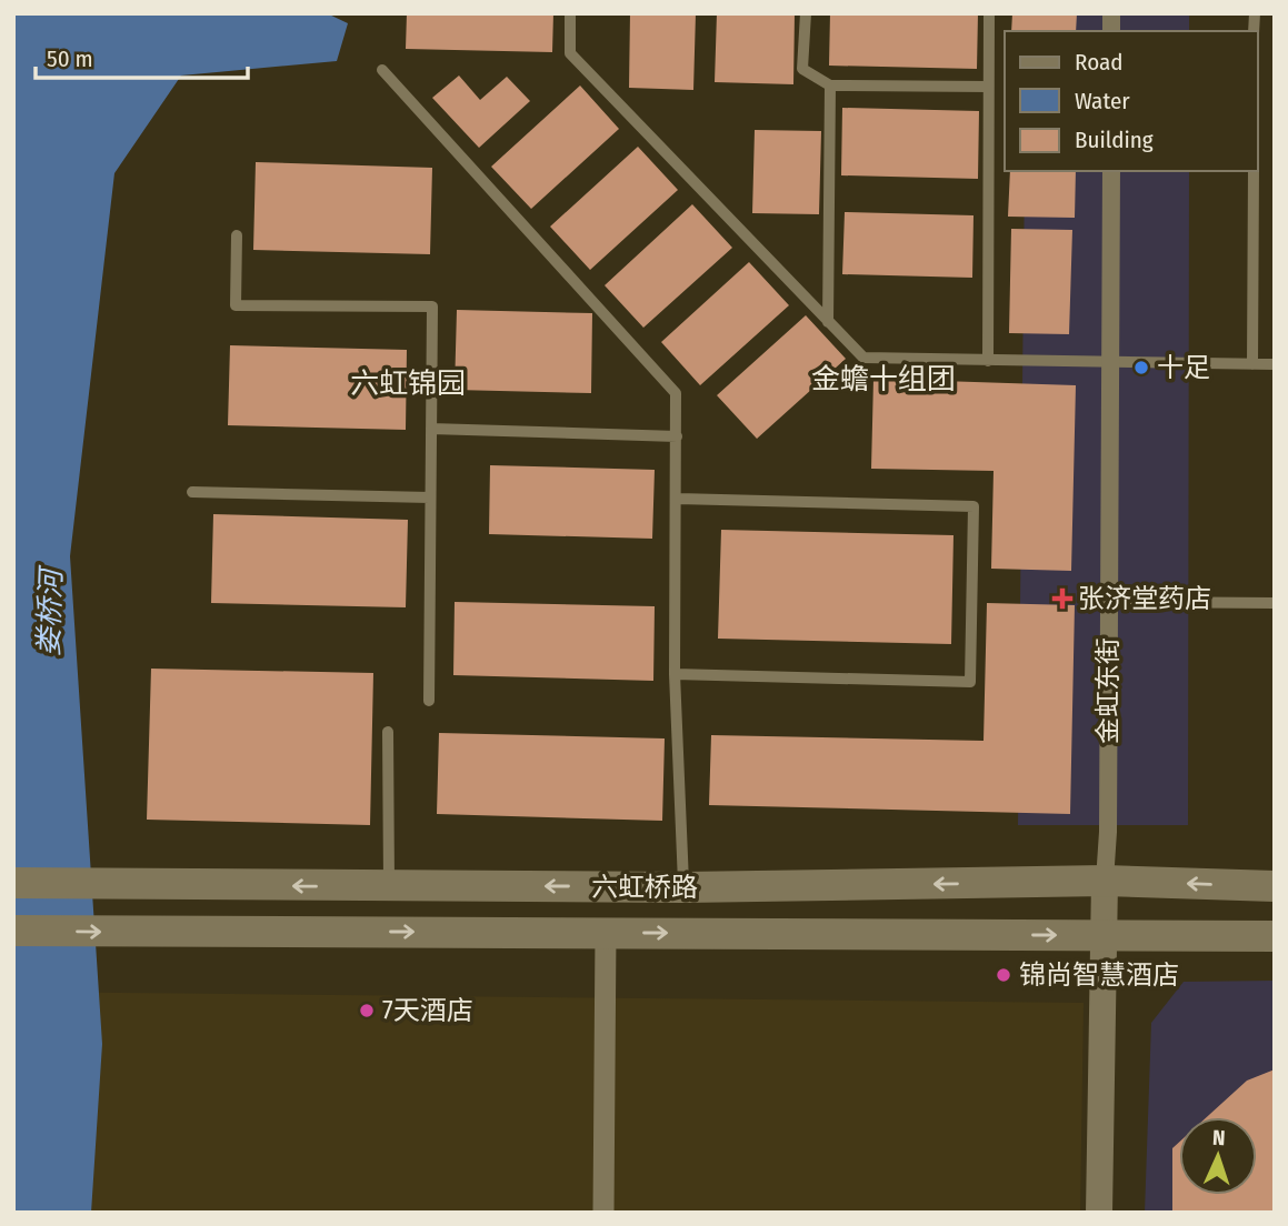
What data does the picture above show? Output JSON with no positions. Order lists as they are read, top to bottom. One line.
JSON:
{"streets":{"main road":["六虹桥路"],"street":["金虹东街"]},"crossings":[["金虹东街","六虹桥路"]],"districts":["金蟾十组团","六虹锦园"],"water":["娄桥河"],"places":{"other":["十足","锦尚智慧酒店","7天酒店"],"health":["张济堂药店"]},"legend":["Road","Water","Building"],"scale_bar":"50 m","north":"top"}
